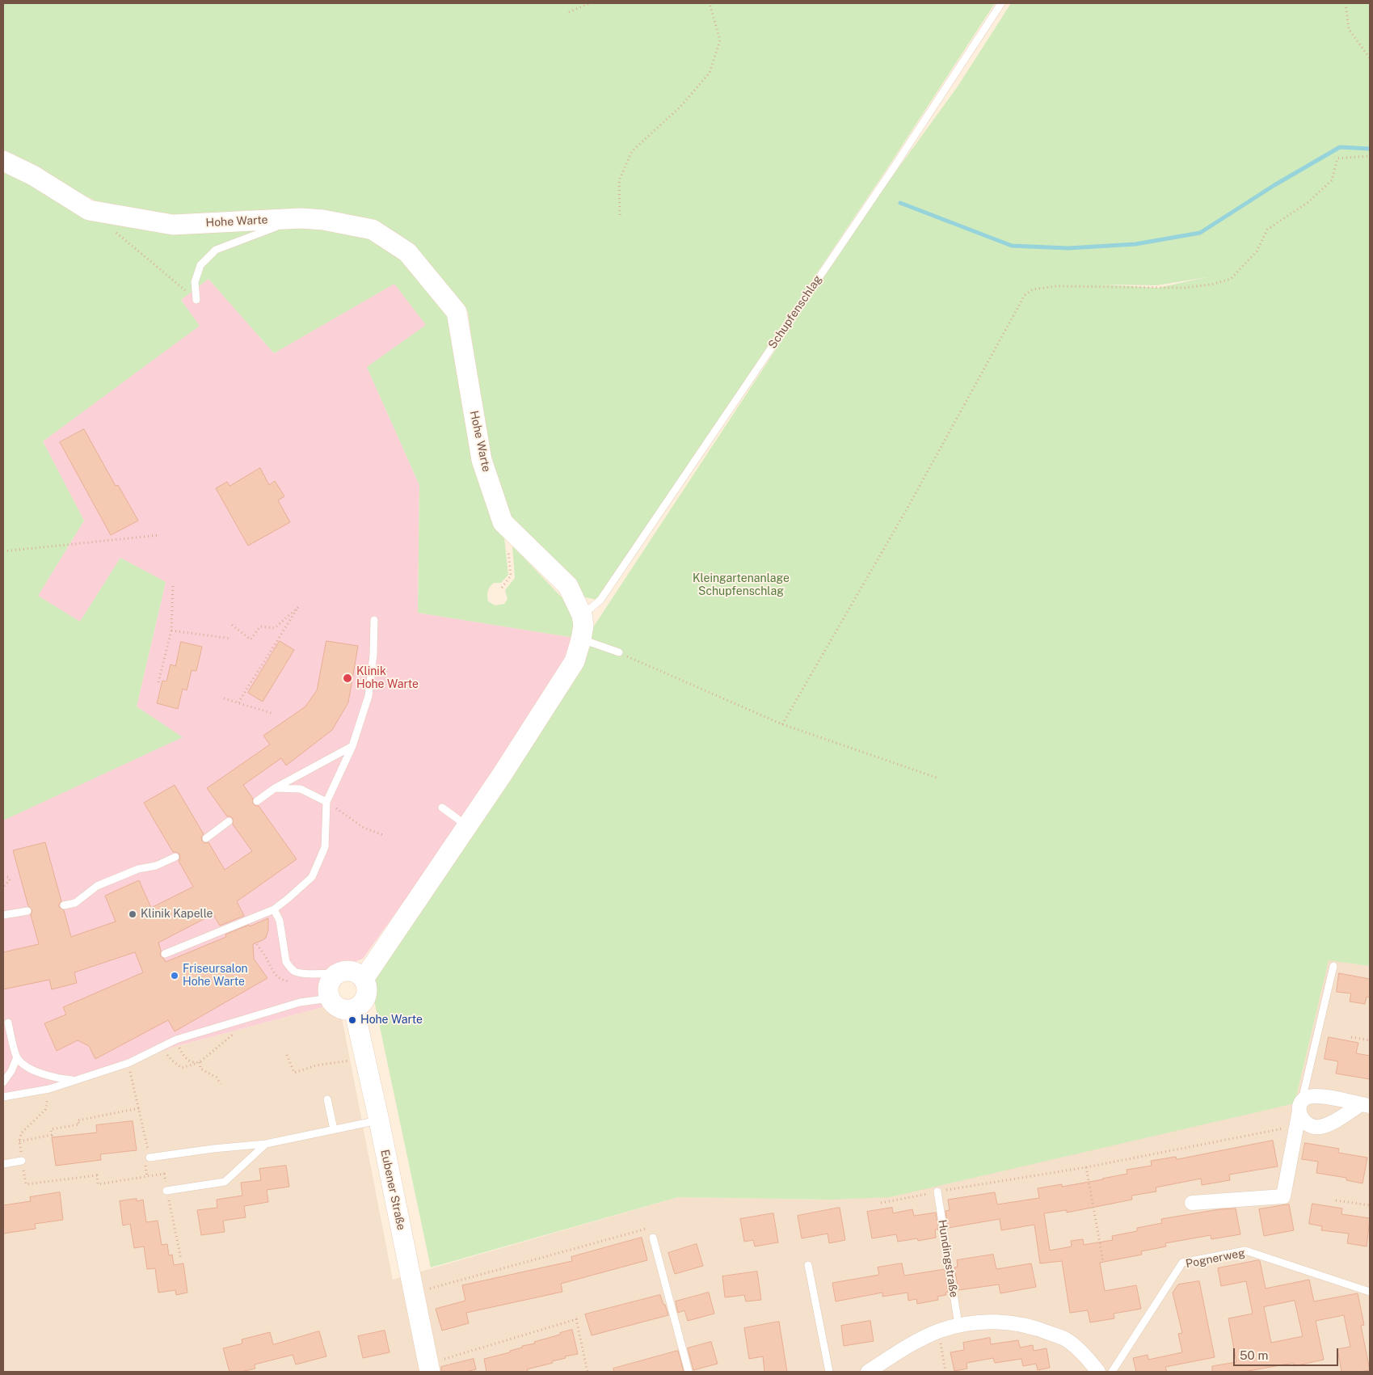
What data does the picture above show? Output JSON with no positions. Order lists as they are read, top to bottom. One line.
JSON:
{"streets":{"street":["Hohe Warte","Eubener Straße"],"lane":["Schupfenschlag","Hundingstraße","Pognerweg"]},"crossings":[["Hohe Warte","Schupfenschlag"],["Hohe Warte","Eubener Straße"]],"parks":["Kleingartenanlage Schupfenschlag"],"places":["Klinik Hohe Warte","Klinik Kapelle","Friseursalon Hohe Warte","Hohe Warte"],"scale_bar":"50 m"}
